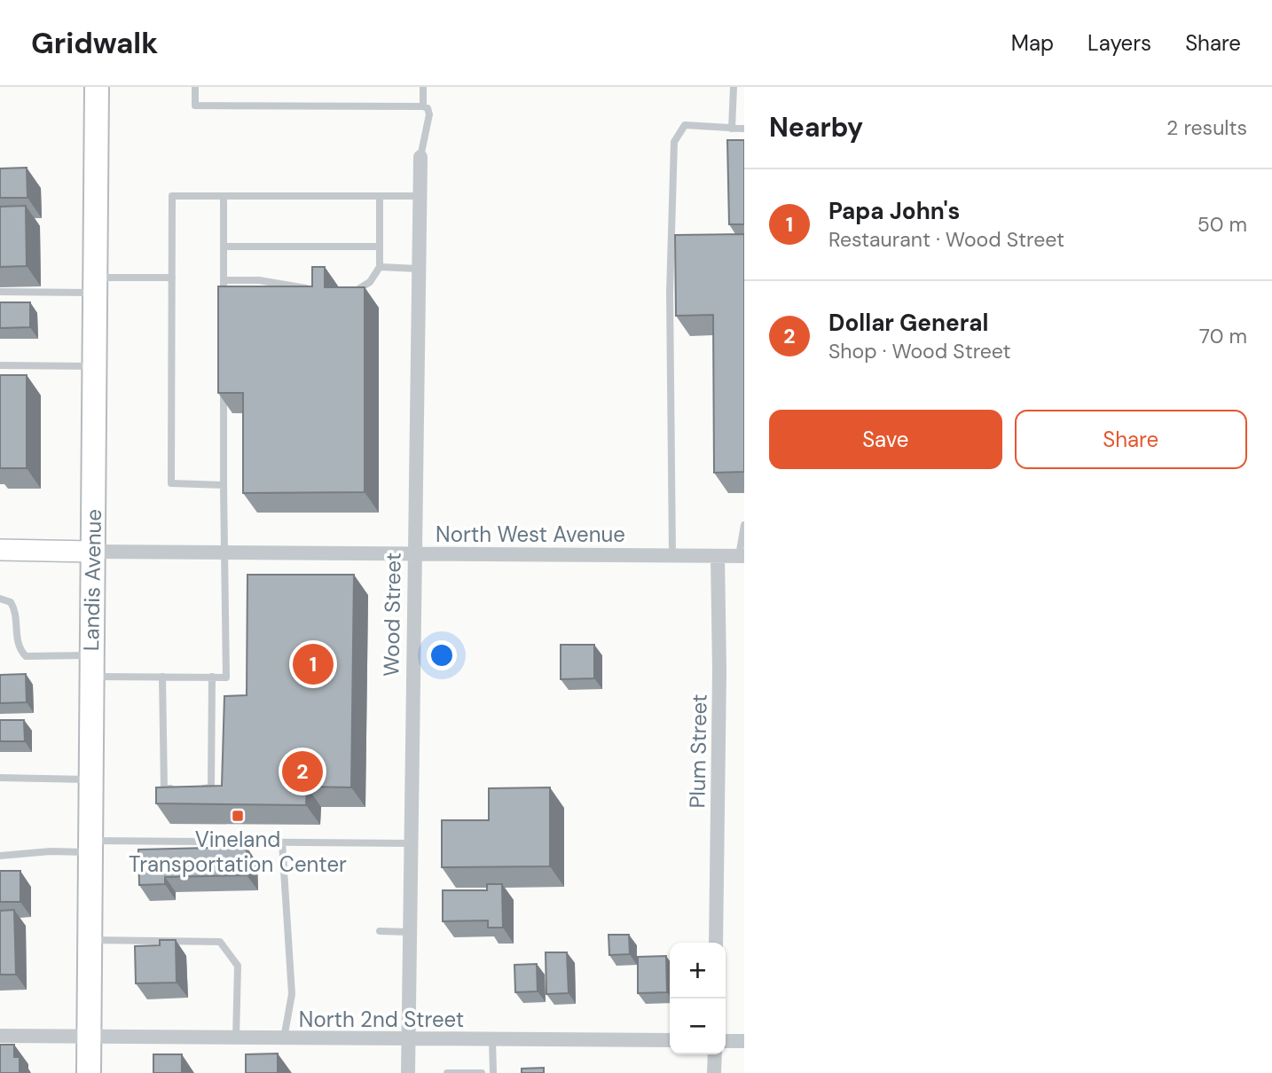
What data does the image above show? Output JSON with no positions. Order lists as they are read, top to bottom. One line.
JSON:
{"streets":{"main road":["Landis Avenue"],"street":["North West Avenue","Wood Street","Plum Street","North 2nd Street"]},"crossings":[["North West Avenue","Landis Avenue"],["North West Avenue","Wood Street"],["North West Avenue","Plum Street"],["Landis Avenue","North 2nd Street"],["Wood Street","North 2nd Street"]],"places":{"transit":["Vineland Transportation Center"]},"page":{"header":"Gridwalk","nav":["Map","Layers","Share"],"heading":["Nearby","2 results"],"list":[{"mark":"1","name":"Papa John's","note":"Restaurant · Wood Street","value":"50 m"},{"mark":"2","name":"Dollar General","note":"Shop · Wood Street","value":"70 m"}],"buttons":["Save","Share"],"pins":["1","2"],"map_buttons":["+","−"]}}
